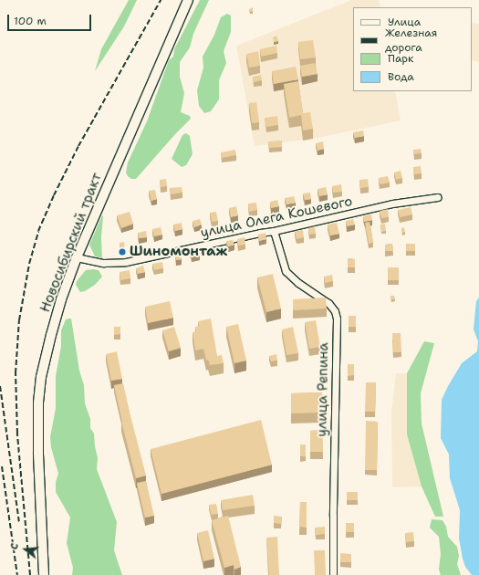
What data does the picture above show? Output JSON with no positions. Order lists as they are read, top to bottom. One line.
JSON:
{"streets":{"main road":["Новосибирский тракт"],"street":["улица Олега Кошевого","улица Репина"]},"crossings":[["улица Олега Кошевого","Новосибирский тракт"],["улица Олега Кошевого","улица Репина"]],"places":["Шиномонтаж"],"legend":["Улица","Железная дорога","Парк","Вода"],"scale_bar":"100 m","north":"left"}
